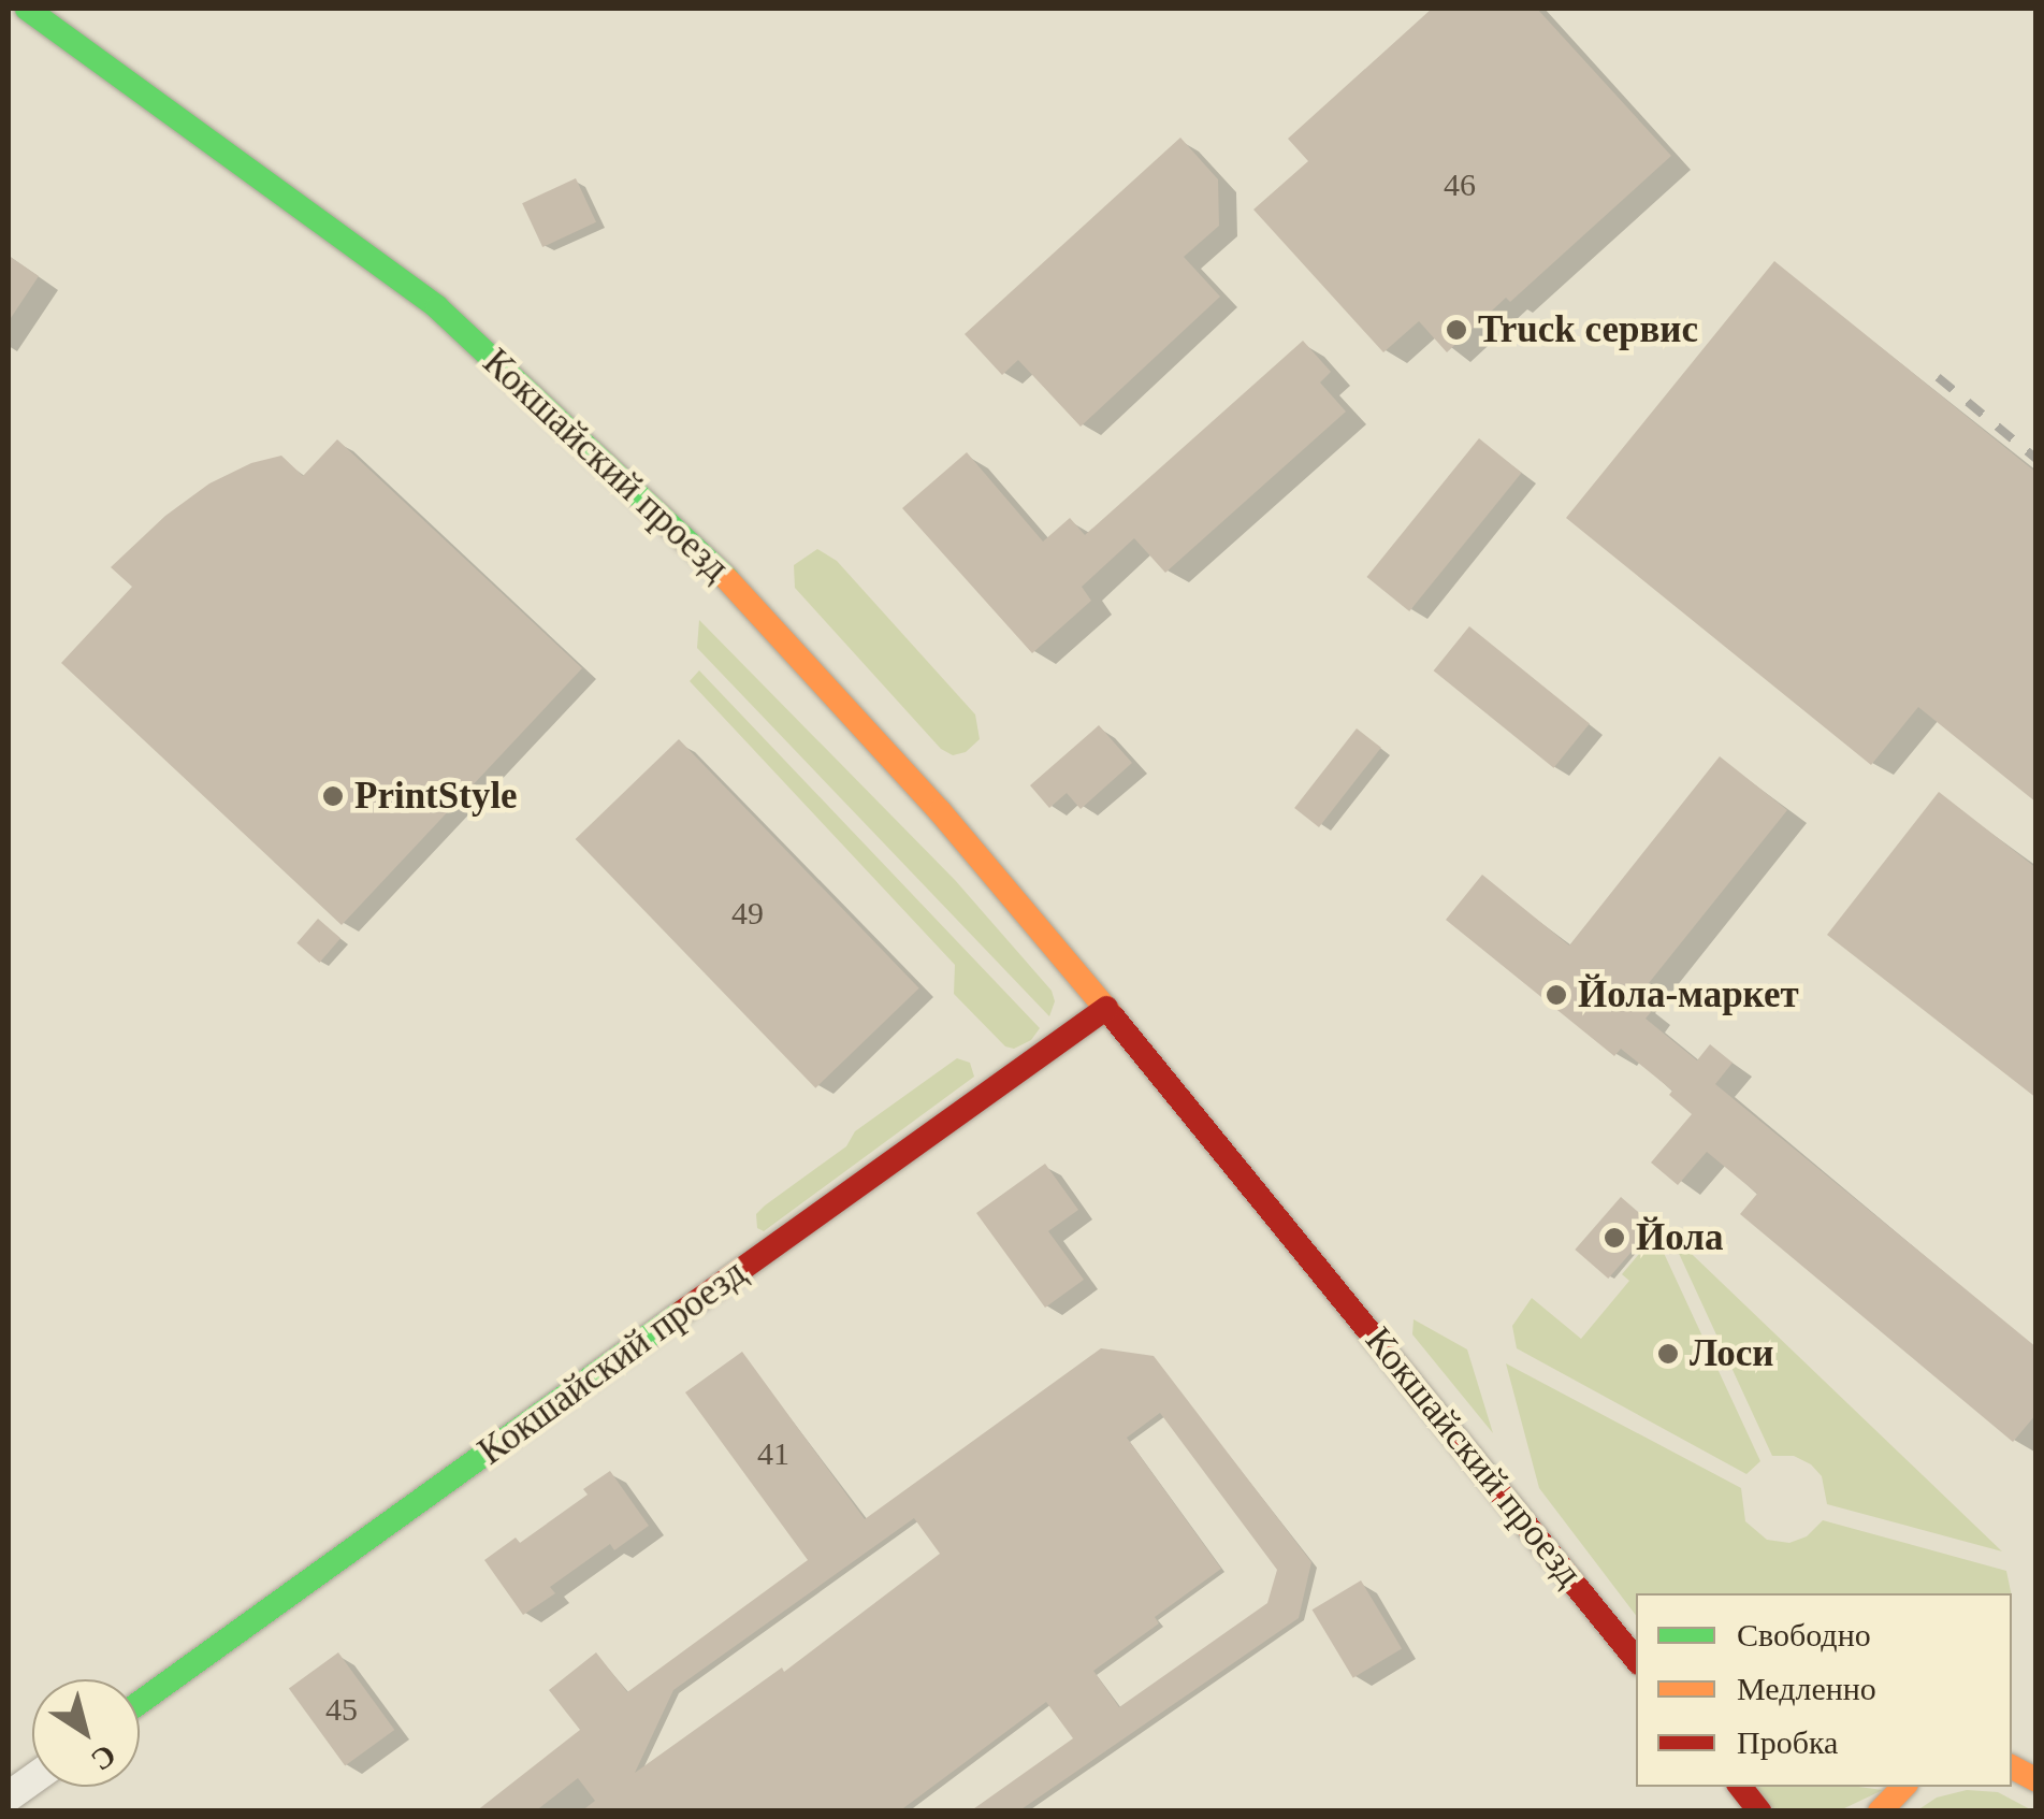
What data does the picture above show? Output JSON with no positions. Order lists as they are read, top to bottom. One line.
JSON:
{"streets":{"main road":["Кокшайский проезд"]},"places":["Truck сервис","PrintStyle","Йола-маркет","Йола","Лоси"],"house_numbers":["46","49","41","45"],"legend":["Свободно","Медленно","Пробка"],"north":"bottom right"}
